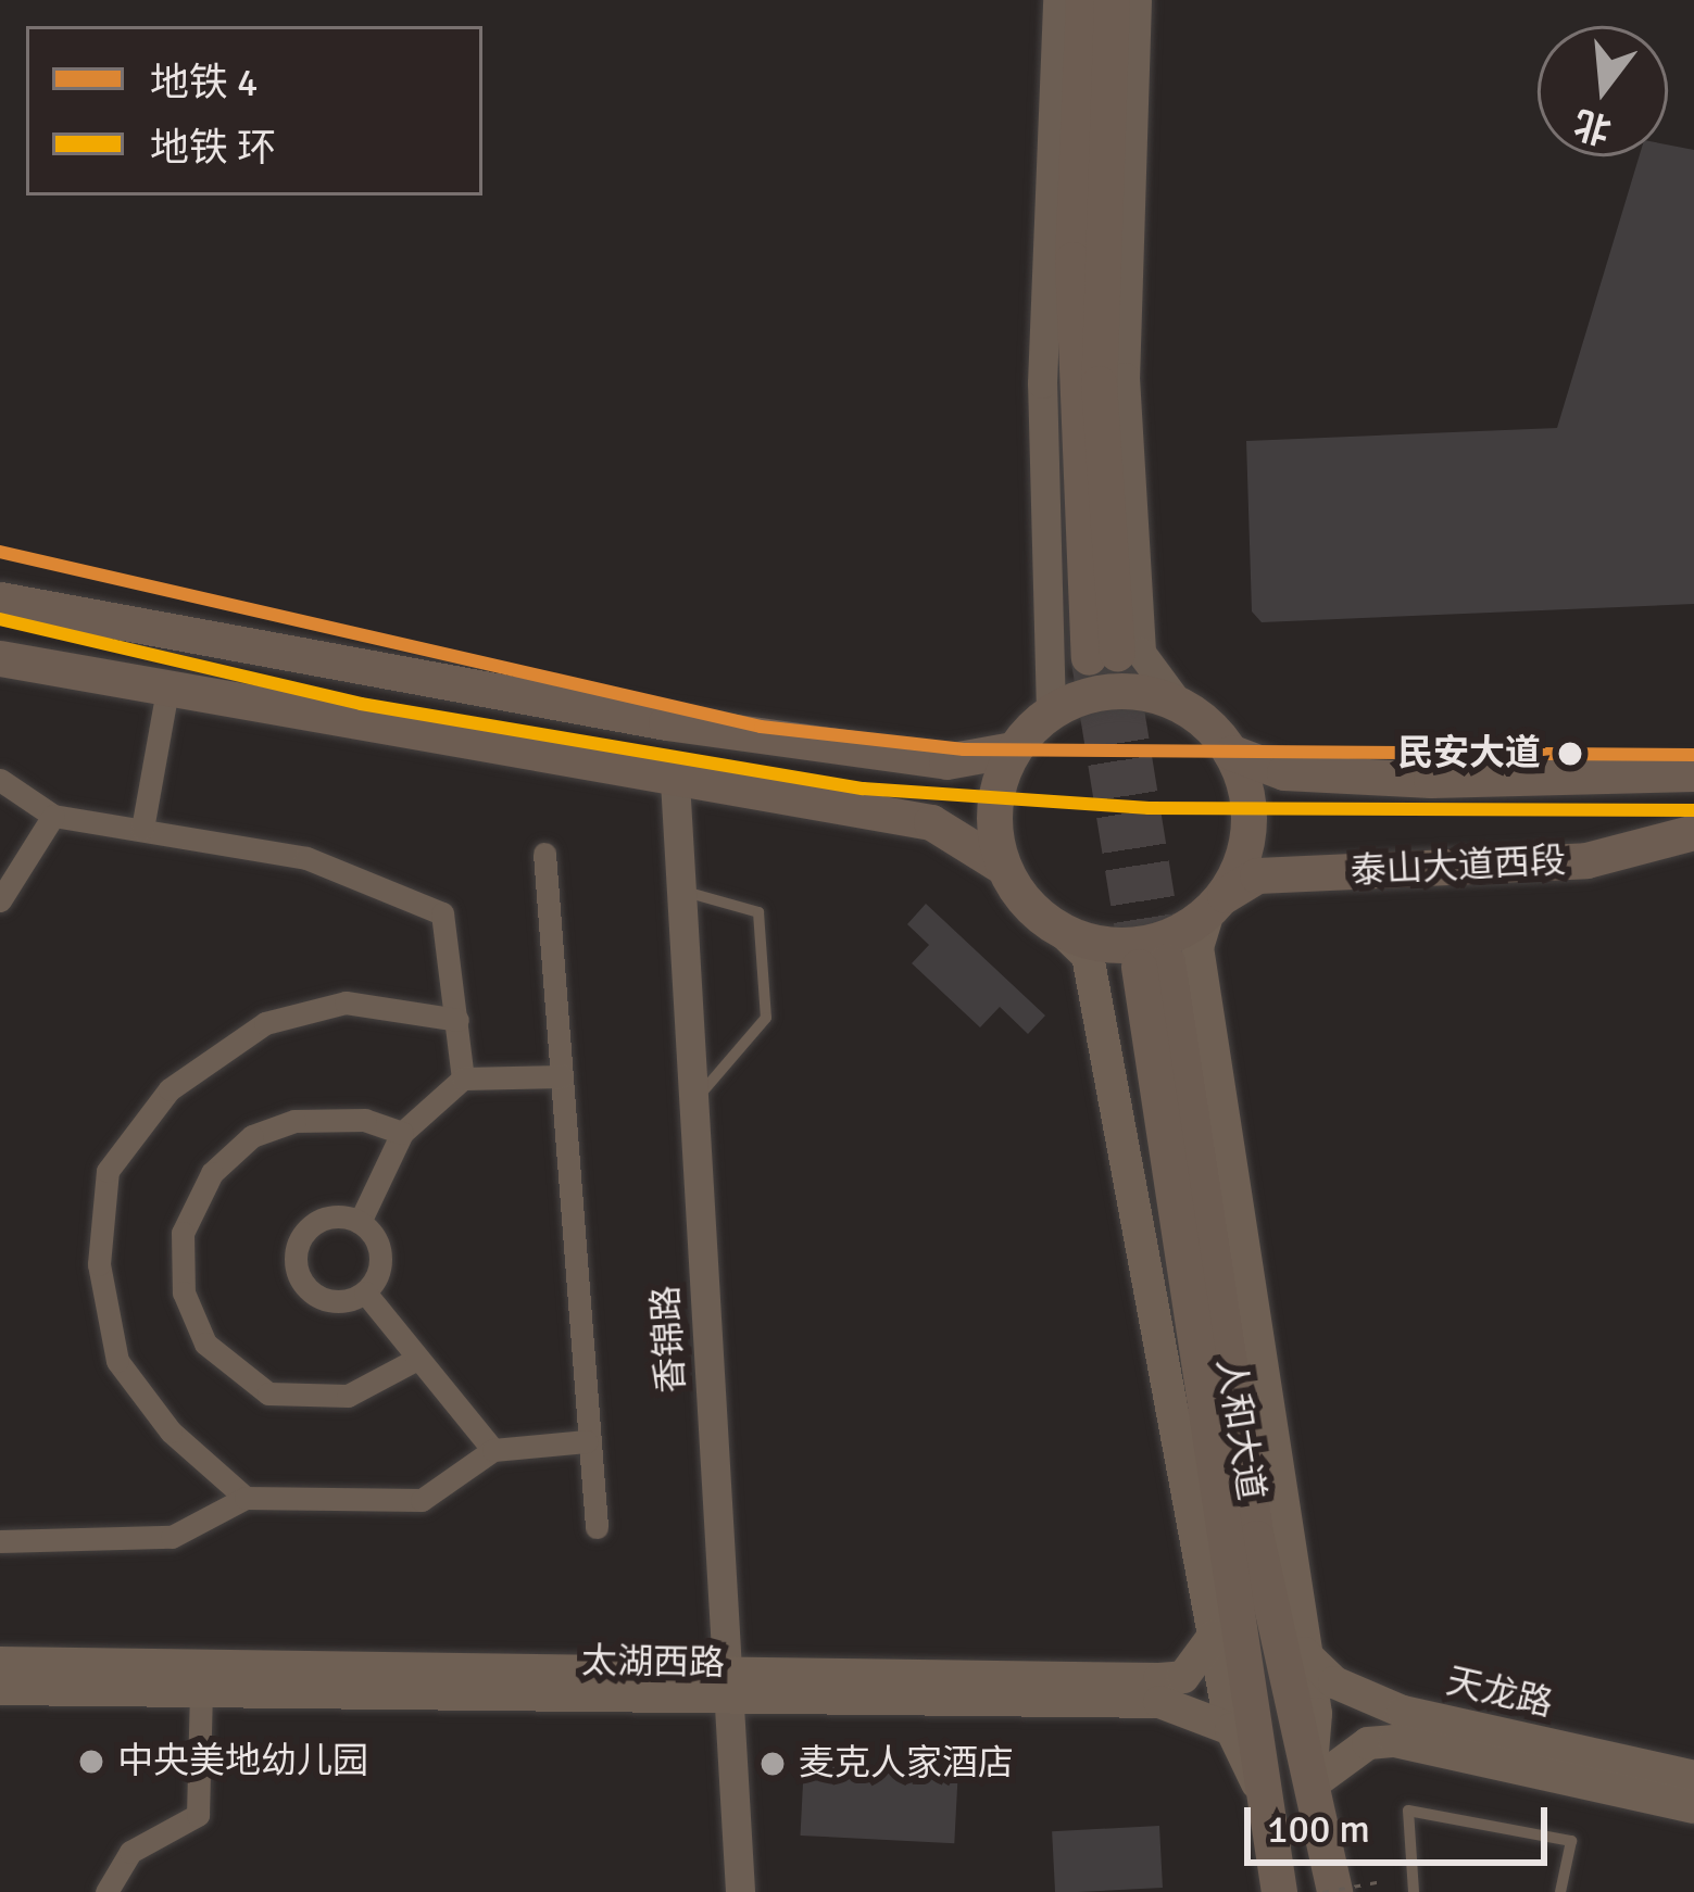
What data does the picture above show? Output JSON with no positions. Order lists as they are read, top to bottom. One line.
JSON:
{"streets":{"main road":["泰山大道西段","人和大道","太湖西路","天龙路"],"street":["香锦路"]},"crossings":[["香锦路","太湖西路"],["人和大道","天龙路"]],"places":["民安大道","中央美地幼儿园","麦克人家酒店"],"lines":["metro line 4","metro line 环"],"legend":["地铁 4","地铁 环"],"scale_bar":"100 m","north":"bottom"}
